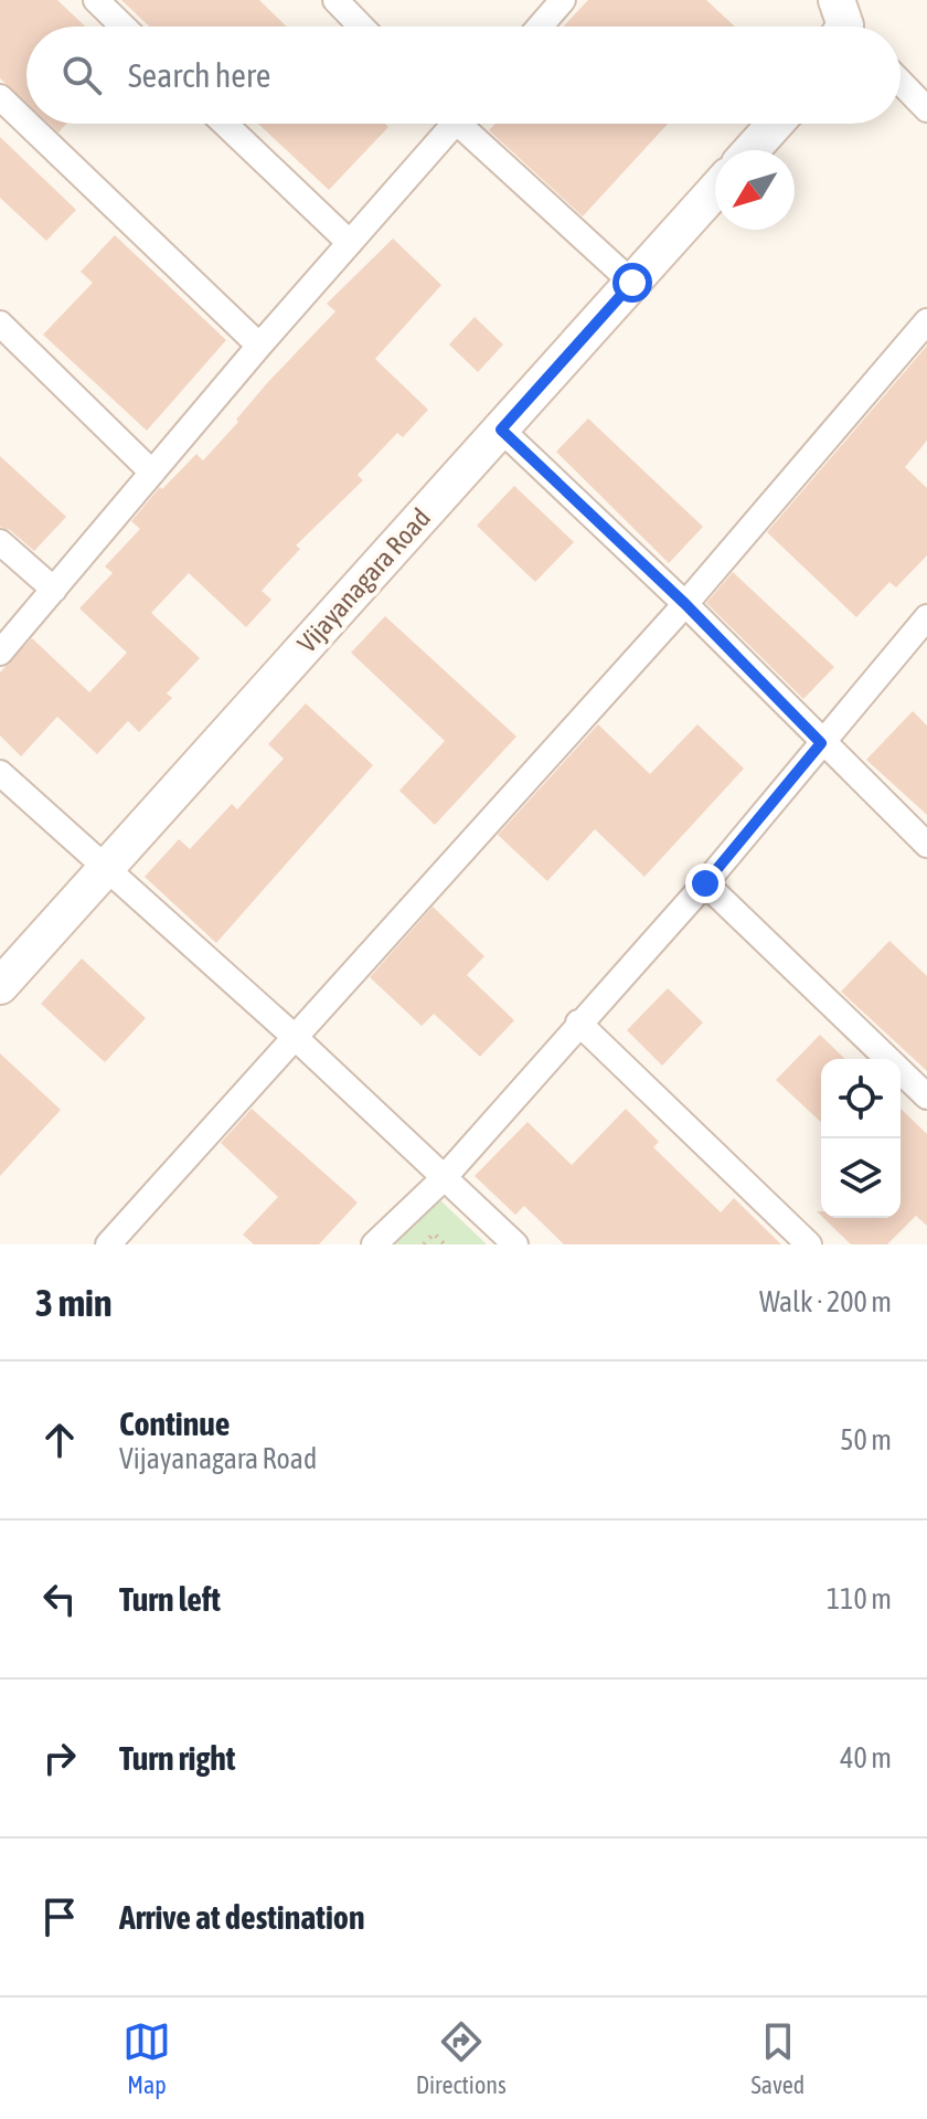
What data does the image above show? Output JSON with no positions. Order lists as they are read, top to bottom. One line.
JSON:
{"streets":{"street":["Vijayanagara Road"]},"north":"bottom left","page":{"search":"Search here","heading":["3 min","Walk · 200 m"],"list":[["Continue","Vijayanagara Road","50 m"],["Turn left","110 m"],["Turn right","40 m"],"Arrive at destination"],"nav":["Map","Directions","Saved"]}}
